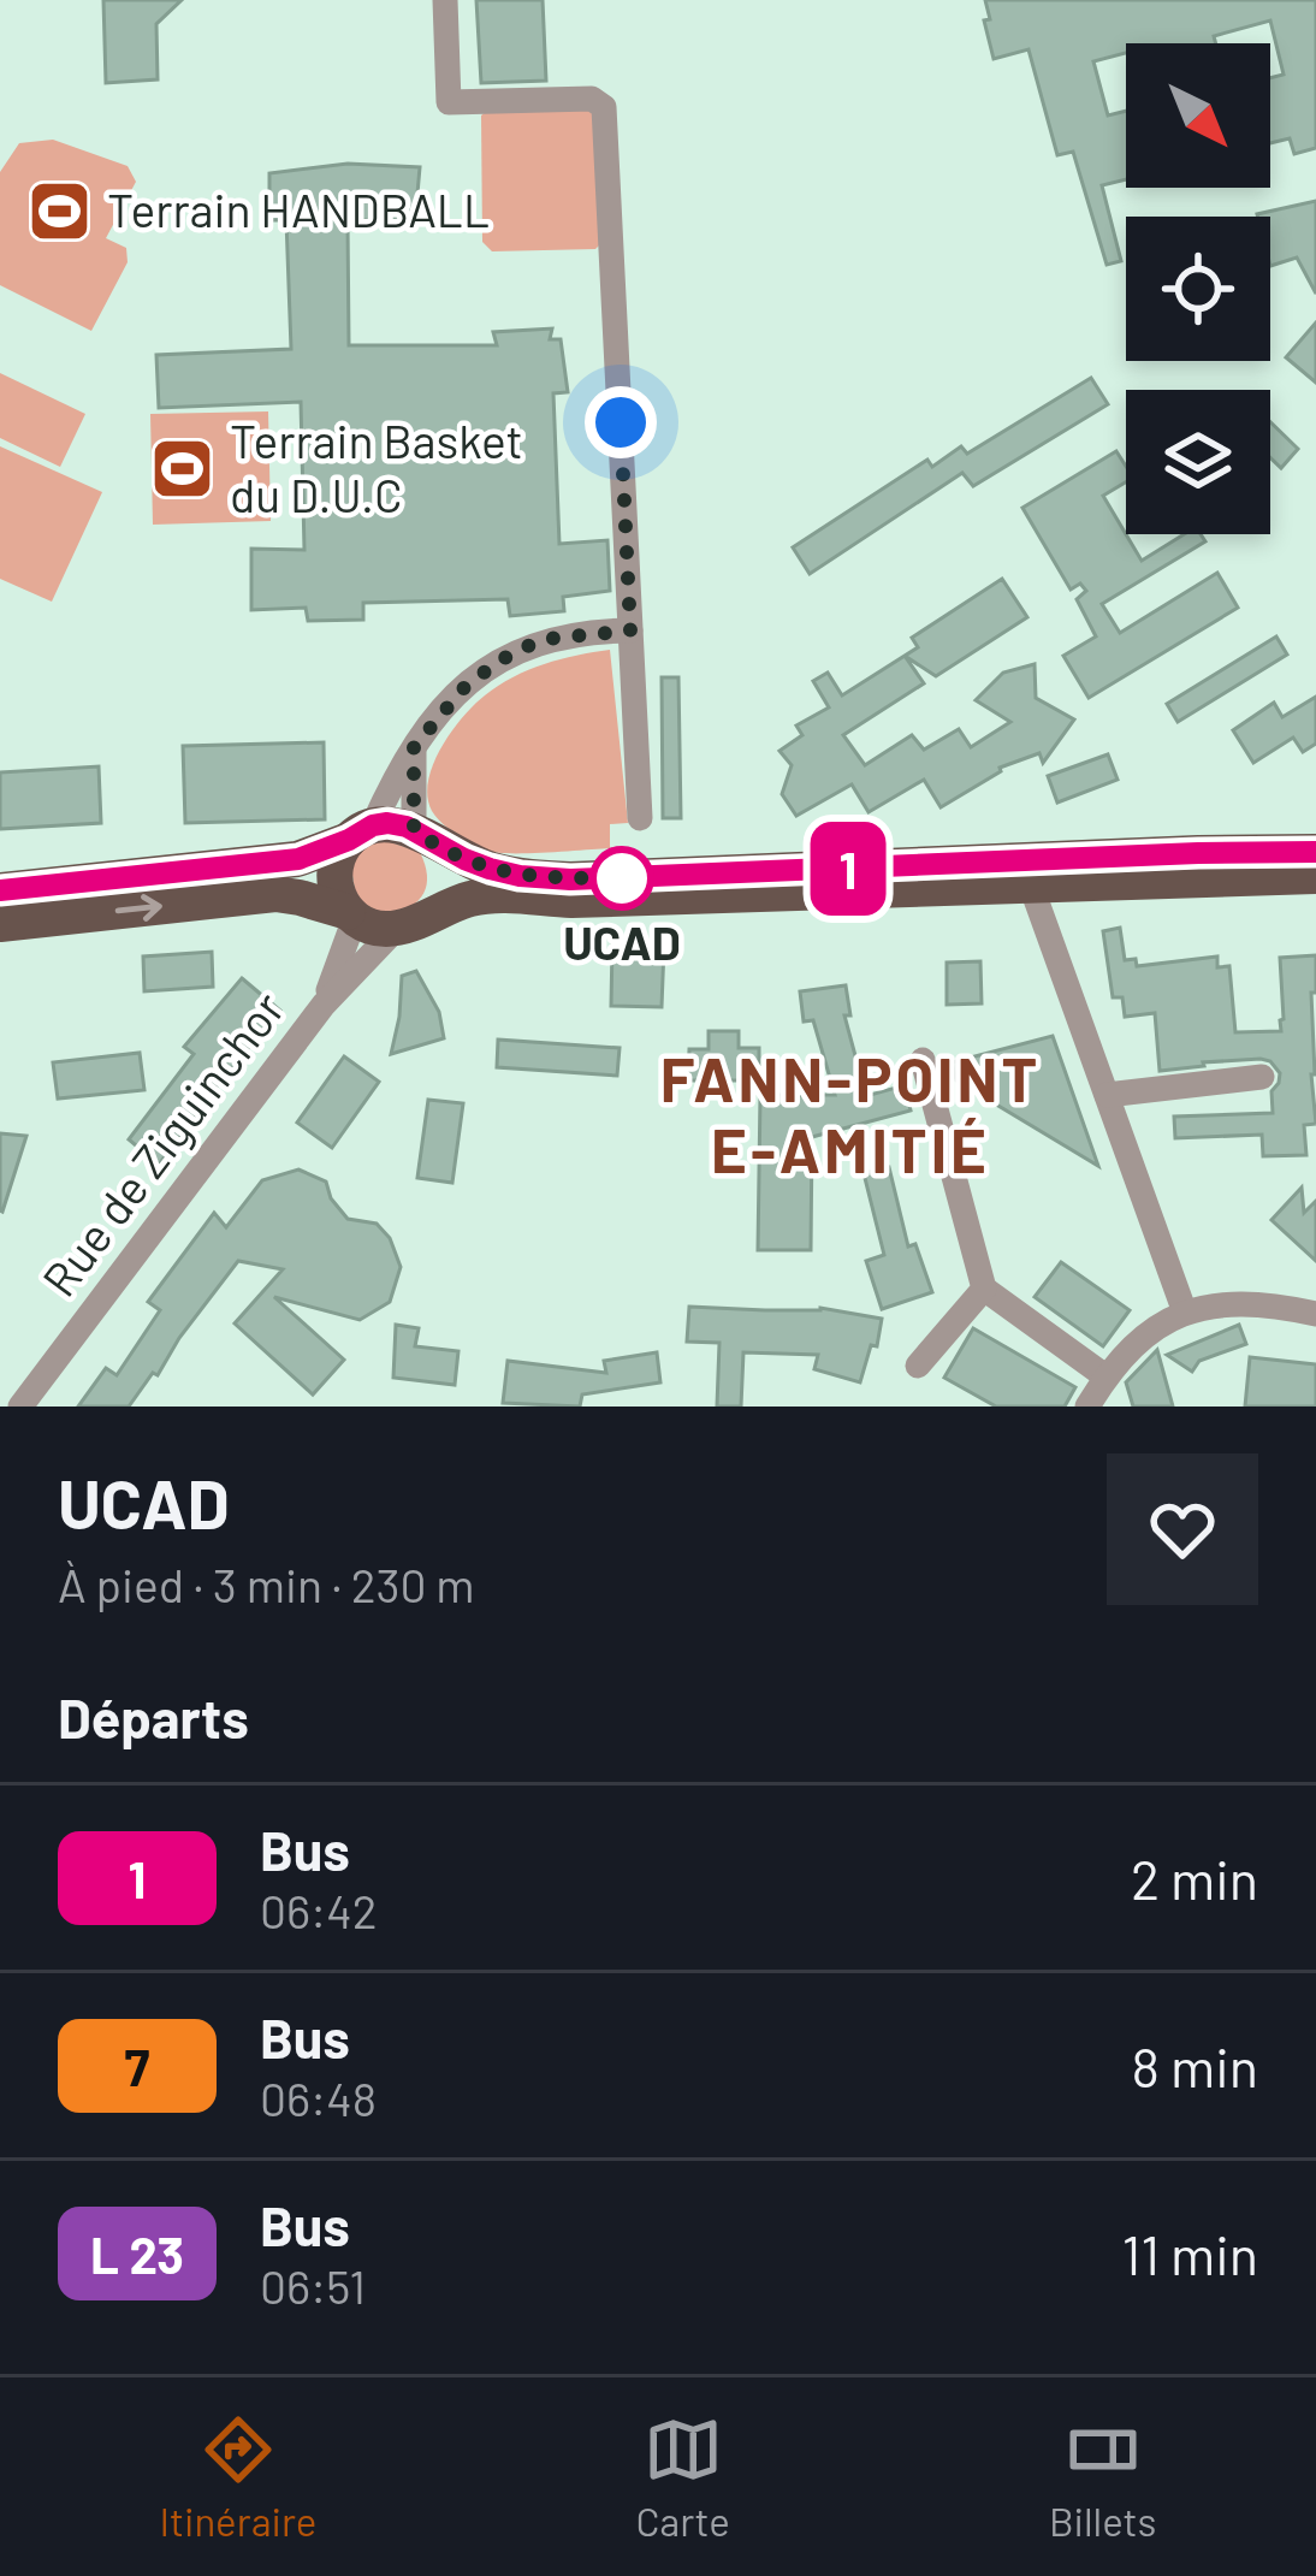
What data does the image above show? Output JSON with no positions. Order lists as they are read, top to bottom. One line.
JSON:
{"streets":{"street":["Rue de Ziguinchor"]},"districts":["FANN-POINT E-AMITIÉ"],"places":{"sports":["Terrain HANDBALL","Terrain Basket du D.U.C"],"other":["UCAD"]},"lines":["bus line 1"],"north":"bottom right","page":{"on_map":"1","heading":[["UCAD","À pied · 3 min · 230 m"],"Départs"],"list":[{"mark":"1","name":"Bus","note":"06:42","value":"2 min"},{"mark":"7","name":"Bus","note":"06:48","value":"8 min"},{"mark":"L 23","name":"Bus","note":"06:51","value":"11 min"}],"tabs":["Itinéraire","Carte","Billets"]}}
